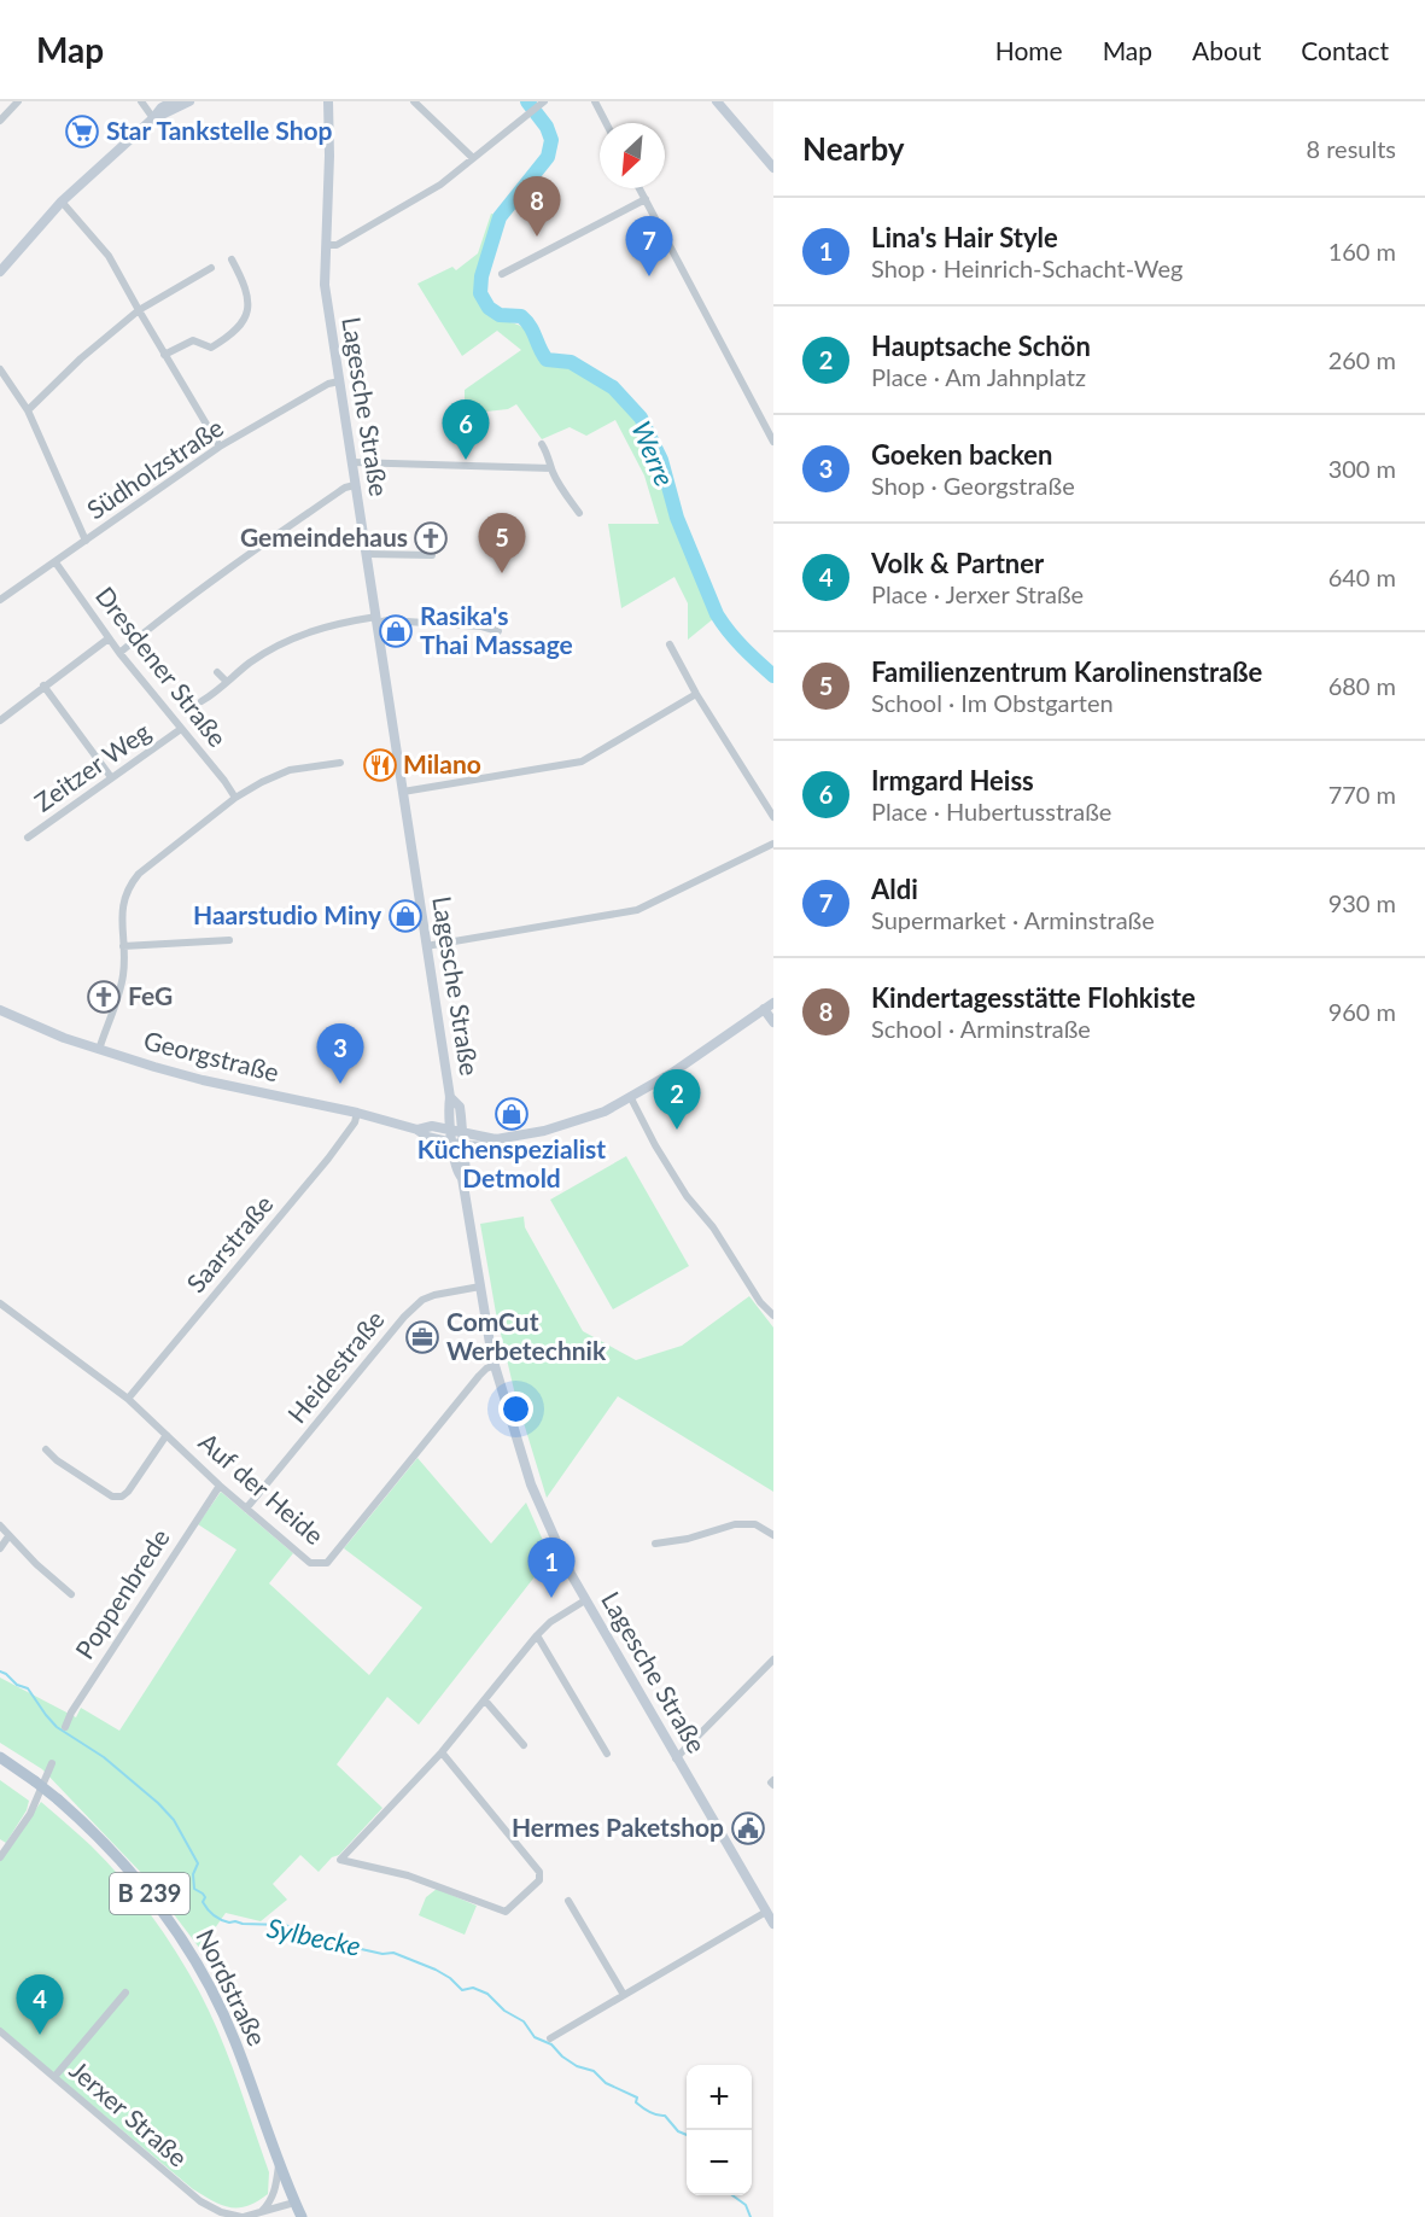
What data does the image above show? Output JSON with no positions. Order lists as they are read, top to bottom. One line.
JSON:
{"streets":{"main road":["B 239","Nordstraße"],"street":["Lagesche Straße","Südholzstraße","Dresdener Straße","Zeitzer Weg","Georgstraße","Saarstraße","Heidestraße","Auf der Heide","Poppenbrede","Jerxer Straße"]},"crossings":[["Lagesche Straße","Südholzstraße"],["Lagesche Straße","Georgstraße"],["Lagesche Straße","Heidestraße"],["Lagesche Straße","Auf der Heide"],["Südholzstraße","Dresdener Straße"],["Dresdener Straße","Zeitzer Weg"],["Georgstraße","Saarstraße"],["Saarstraße","Auf der Heide"],["Heidestraße","Auf der Heide"],["Auf der Heide","Poppenbrede"],["Nordstraße","Jerxer Straße"]],"water":["Werre","Sylbecke"],"places":{"supermarket":["Star Tankstelle Shop"],"church":["Gemeindehaus","FeG"],"shop":["Rasika's Thai Massage","Haarstudio Miny","Küchenspezialist Detmold"],"restaurant":["Milano"],"office":["ComCut Werbetechnik"],"public building":["Hermes Paketshop"]},"north":"bottom left","page":{"header":"Map","nav":["Home","Map","About","Contact"],"heading":["Nearby","8 results"],"pins":["8","7","6","5","3","2","1","4"],"list":[{"mark":"1","name":"Lina's Hair Style","note":"Shop · Heinrich-Schacht-Weg","value":"160 m"},{"mark":"2","name":"Hauptsache Schön","note":"Place · Am Jahnplatz","value":"260 m"},{"mark":"3","name":"Goeken backen","note":"Shop · Georgstraße","value":"300 m"},{"mark":"4","name":"Volk & Partner","note":"Place · Jerxer Straße","value":"640 m"},{"mark":"5","name":"Familienzentrum Karolinenstraße","note":"School · Im Obstgarten","value":"680 m"},{"mark":"6","name":"Irmgard Heiss","note":"Place · Hubertusstraße","value":"770 m"},{"mark":"7","name":"Aldi","note":"Supermarket · Arminstraße","value":"930 m"},{"mark":"8","name":"Kindertagesstätte Flohkiste","note":"School · Arminstraße","value":"960 m"}],"map_buttons":["+","−"]}}
